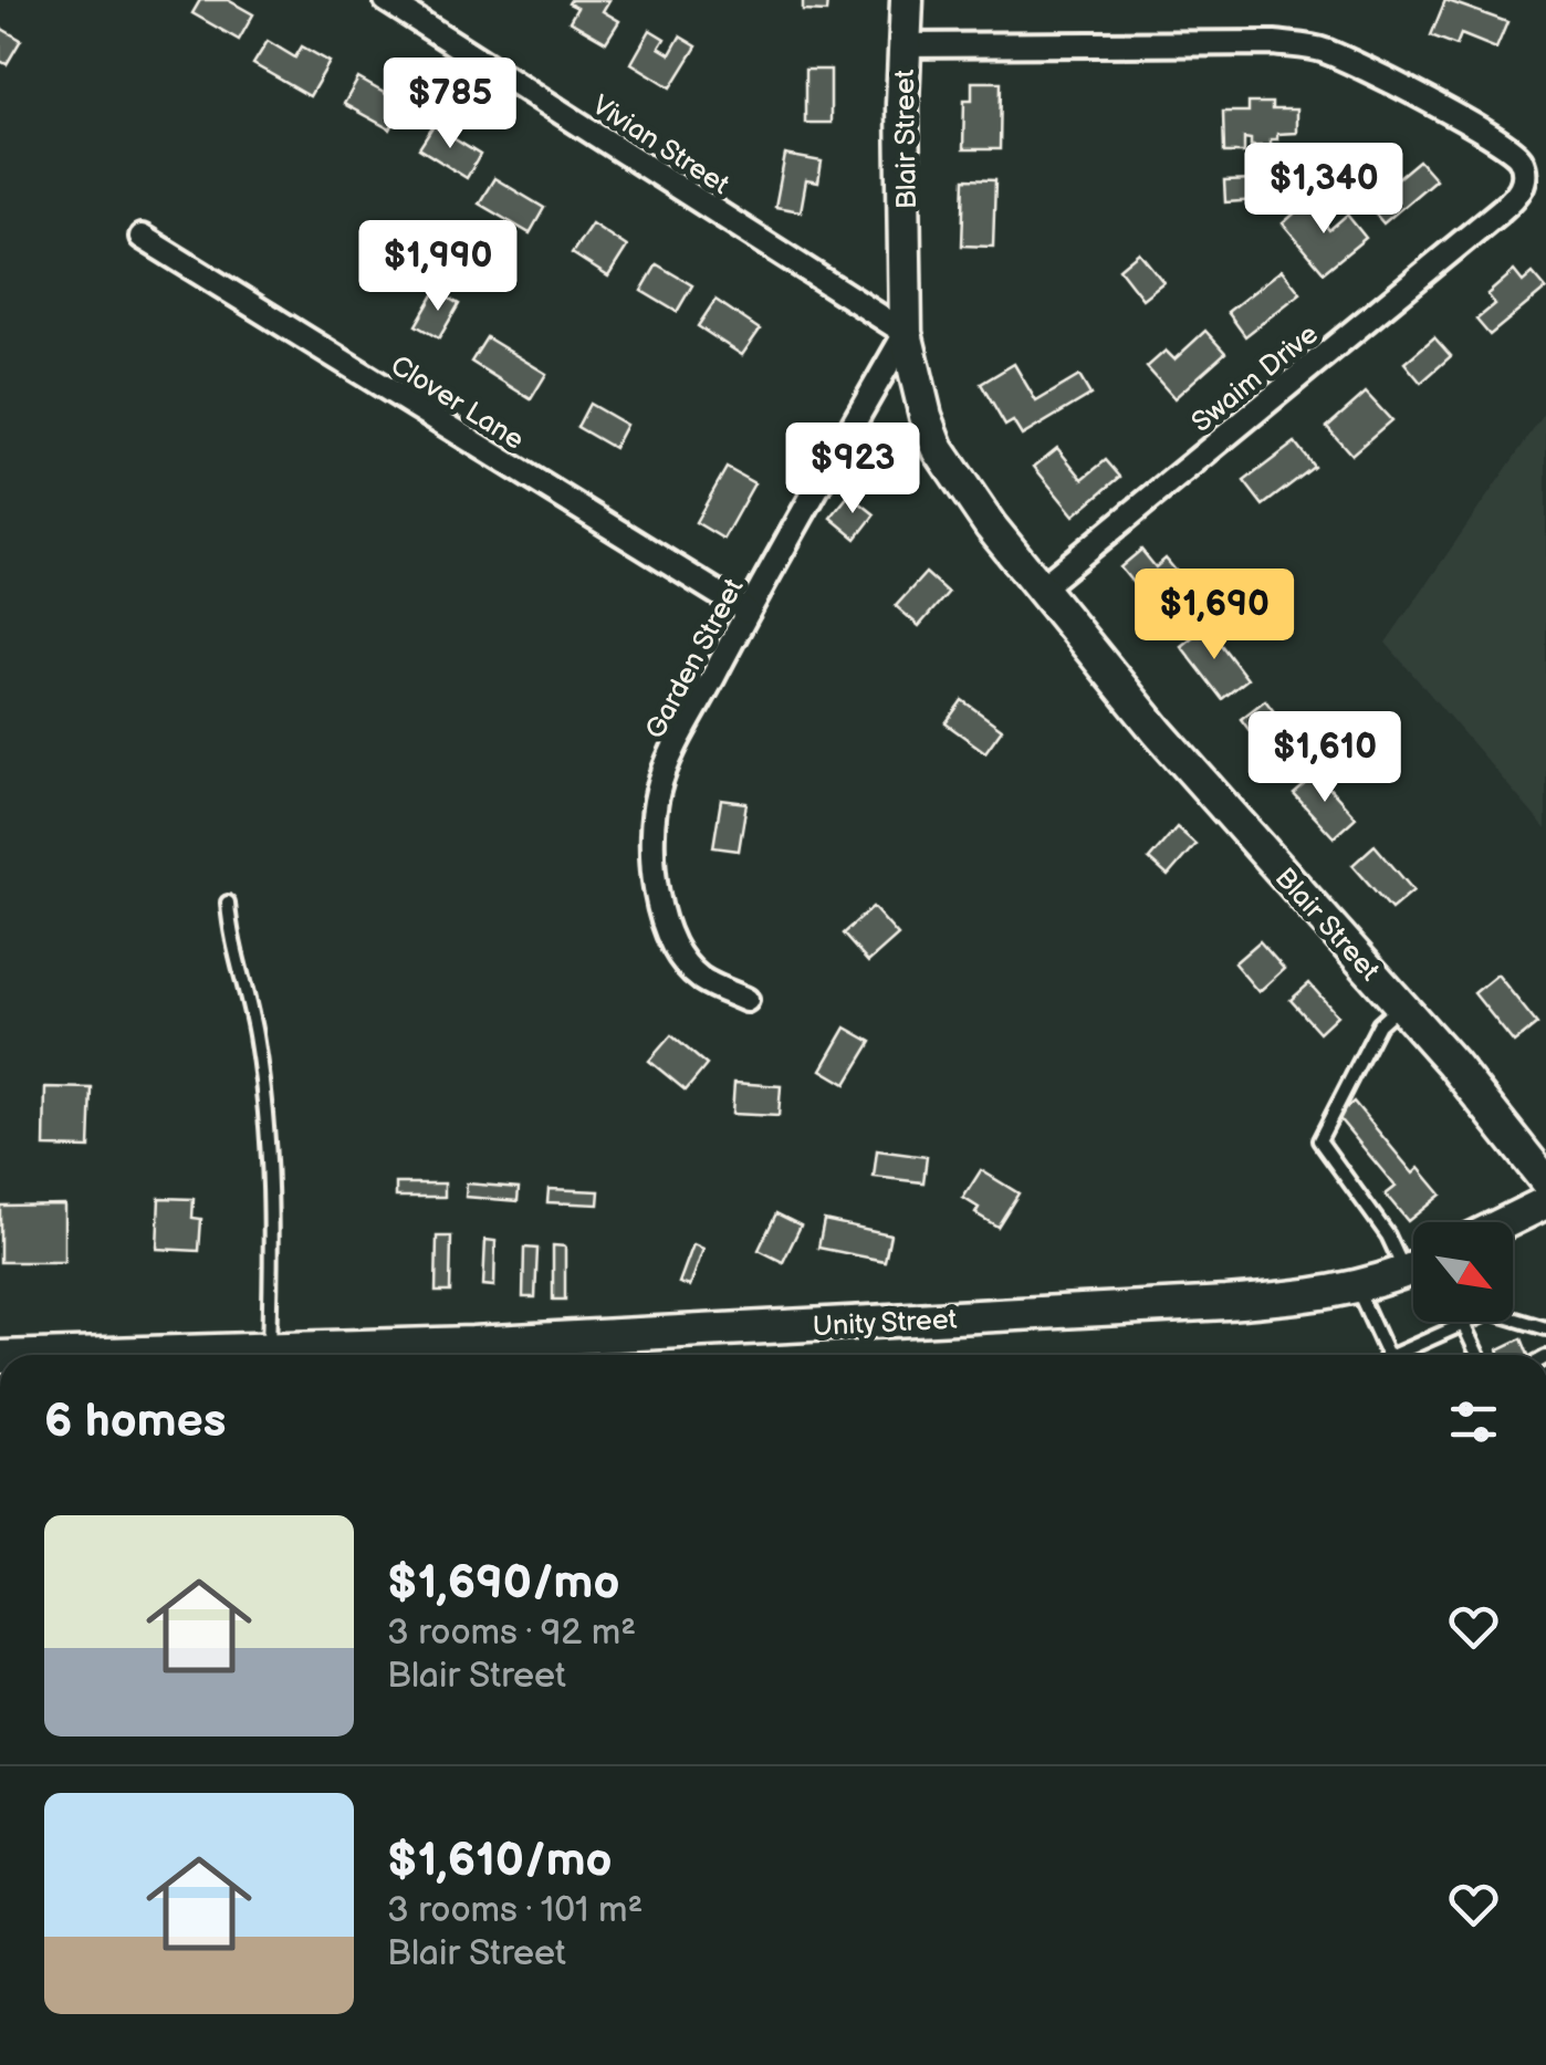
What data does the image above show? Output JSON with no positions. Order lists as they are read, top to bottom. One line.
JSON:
{"streets":{"street":["Blair Street","Vivian Street","Swaim Drive","Clover Lane","Garden Street","Unity Street"]},"crossings":[["Blair Street","Vivian Street"],["Blair Street","Swaim Drive"],["Blair Street","Garden Street"],["Vivian Street","Garden Street"],["Clover Lane","Garden Street"]],"north":"bottom right","page":{"price":["$785","$1,340","$1,990","$923","$1,690","$1,610"],"heading":"6 homes","list":[{"name":"$1,690/mo","note":"3 rooms · 92 m² · Blair Street"},{"name":"$1,610/mo","note":"3 rooms · 101 m² · Blair Street"}]}}
